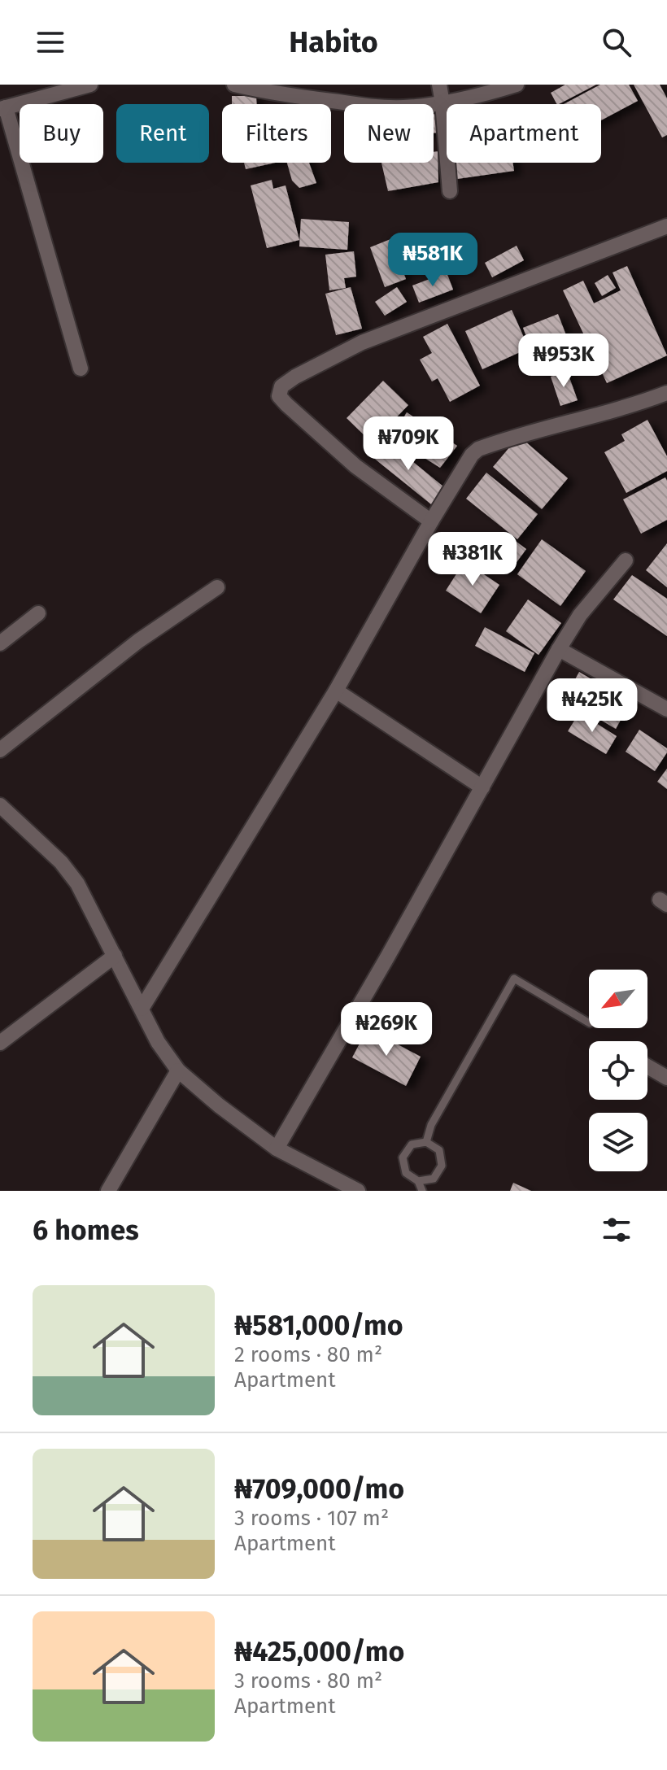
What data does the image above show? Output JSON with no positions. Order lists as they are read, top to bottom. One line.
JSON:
{"north":"bottom left","page":{"header":"Habito","chip":["Buy","Rent","Filters","New","Apartment"],"price":["₦581K","₦953K","₦709K","₦381K","₦425K","₦269K"],"heading":"6 homes","list":[{"name":"₦581,000/mo","note":"2 rooms · 80 m² · Apartment"},{"name":"₦709,000/mo","note":"3 rooms · 107 m² · Apartment"},{"name":"₦425,000/mo","note":"3 rooms · 80 m² · Apartment"}]}}
